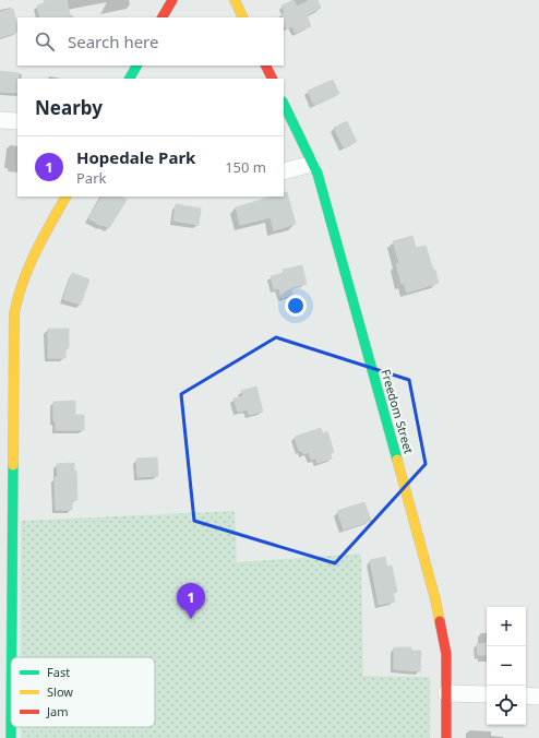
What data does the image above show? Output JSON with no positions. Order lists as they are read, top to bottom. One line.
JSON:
{"streets":{"street":["Freedom Street"]},"legend":["Fast","Slow","Jam"],"page":{"search":"Search here","heading":"Nearby","list":[{"mark":"1","name":"Hopedale Park","note":"Park","value":"150 m"}],"pins":"1","map_buttons":["+","−"]}}
